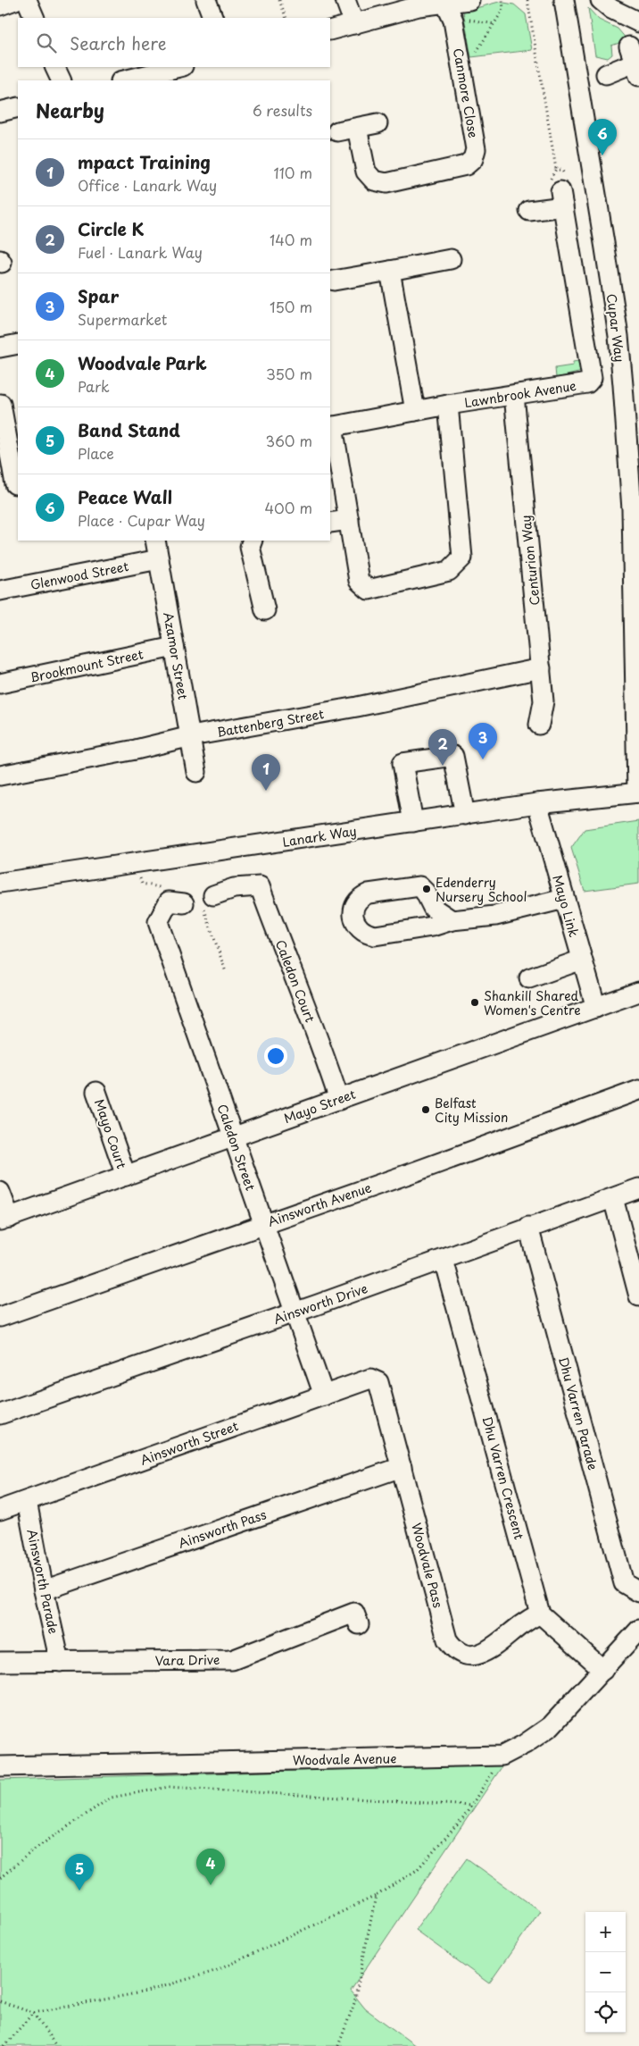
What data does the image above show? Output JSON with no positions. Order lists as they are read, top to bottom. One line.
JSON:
{"streets":{"street":["Canmore Close","Cupar Way","Lawnbrook Avenue","Centurion Way","Glenwood Street","Azamor Street","Brookmount Street","Battenberg Street","Lanark Way","Mayo Link","Caledon Court","Mayo Street","Mayo Court","Caledon Street","Ainsworth Avenue","Ainsworth Drive","Dhu Varren Parade","Ainsworth Street","Dhu Varren Crescent","Ainsworth Pass","Woodvale Pass","Ainsworth Parade","Vara Drive","Woodvale Avenue"]},"crossings":[["Cupar Way","Lanark Way"],["Lawnbrook Avenue","Centurion Way"],["Centurion Way","Battenberg Street"],["Glenwood Street","Azamor Street"],["Azamor Street","Brookmount Street"],["Azamor Street","Battenberg Street"],["Lanark Way","Mayo Link"],["Mayo Link","Mayo Street"],["Caledon Court","Mayo Street"],["Mayo Street","Mayo Court"],["Mayo Street","Caledon Street"],["Caledon Street","Ainsworth Avenue"],["Caledon Street","Ainsworth Drive"],["Caledon Street","Ainsworth Street"],["Ainsworth Drive","Dhu Varren Parade"],["Ainsworth Drive","Dhu Varren Crescent"],["Ainsworth Street","Woodvale Pass"],["Ainsworth Street","Ainsworth Parade"],["Dhu Varren Crescent","Woodvale Pass"],["Ainsworth Pass","Woodvale Pass"],["Ainsworth Pass","Ainsworth Parade"],["Ainsworth Parade","Vara Drive"]],"places":["Edenderry Nursery School","Shankill Shared Women's Centre","Belfast City Mission"],"page":{"search":"Search here","heading":["Nearby","6 results"],"pins":["6","3","2","1","4","5"],"list":[{"mark":"1","name":"mpact Training","note":"Office · Lanark Way","value":"110 m"},{"mark":"2","name":"Circle K","note":"Fuel · Lanark Way","value":"140 m"},{"mark":"3","name":"Spar","note":"Supermarket","value":"150 m"},{"mark":"4","name":"Woodvale Park","note":"Park","value":"350 m"},{"mark":"5","name":"Band Stand","note":"Place","value":"360 m"},{"mark":"6","name":"Peace Wall","note":"Place · Cupar Way","value":"400 m"}],"map_buttons":["+","−"]}}
